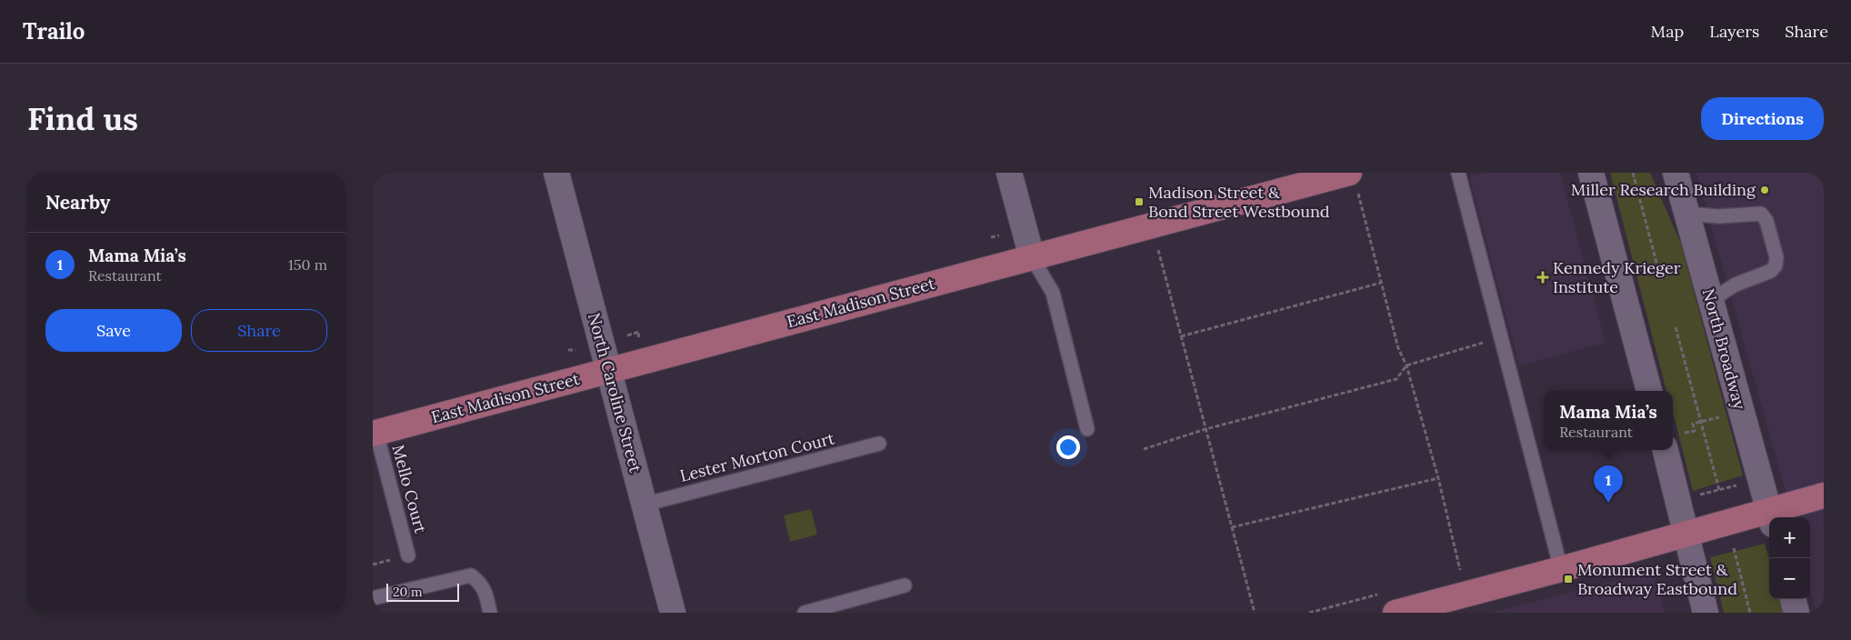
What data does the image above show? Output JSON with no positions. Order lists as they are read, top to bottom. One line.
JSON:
{"streets":{"main road":["East Madison Street","North Broadway","North Caroline Street"],"lane":["Lester Morton Court","Mello Court"]},"crossings":[["East Madison Street","North Caroline Street"],["East Madison Street","Mello Court"],["North Caroline Street","Lester Morton Court"]],"places":{"other":["Miller Research Building"],"transit":["Madison Street & Bond Street Westbound","Monument Street & Broadway Eastbound"],"health":["Kennedy Krieger Institute"]},"scale_bar":"20 m","page":{"header":"Trailo","nav":["Map","Layers","Share"],"buttons":["Directions",["Save","Share"]],"title":"Find us","heading":"Nearby","list":[{"mark":"1","name":"Mama Mia’s","note":"Restaurant","value":"150 m"}],"popup":["Mama Mia’s","Restaurant"],"pins":"1","map_buttons":["+","−"],"scale":"20 m"}}
